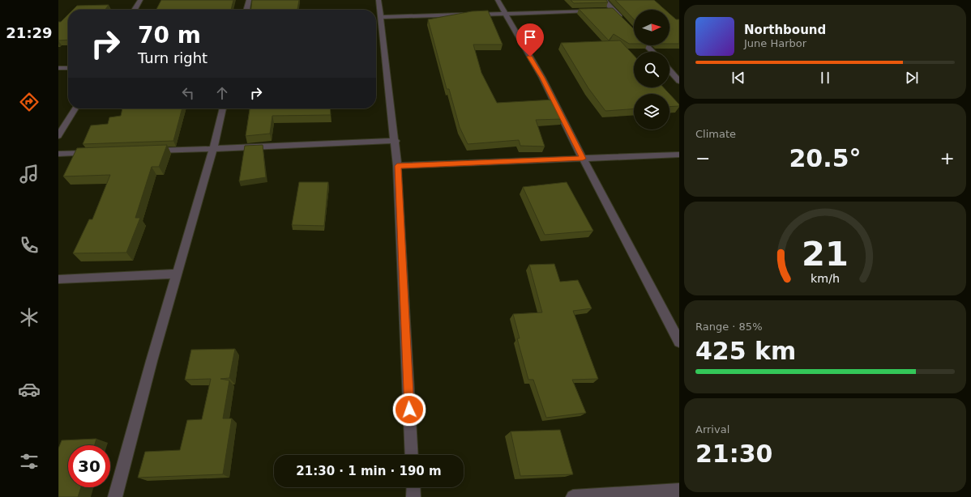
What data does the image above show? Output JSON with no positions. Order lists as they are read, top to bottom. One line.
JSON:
{"north":"right","page":{"tabs":"21:29","turn":["70 m","Turn right"],"song":["Northbound","June Harbor"],"tile":["Climate",["Range · 85%","425 km"],["Arrival","21:30"]],"heat":["−","20.5°","+"],"limit":"30","trip":"21:30 · 1 min · 190 m","gauge":["21","km/h"]}}
